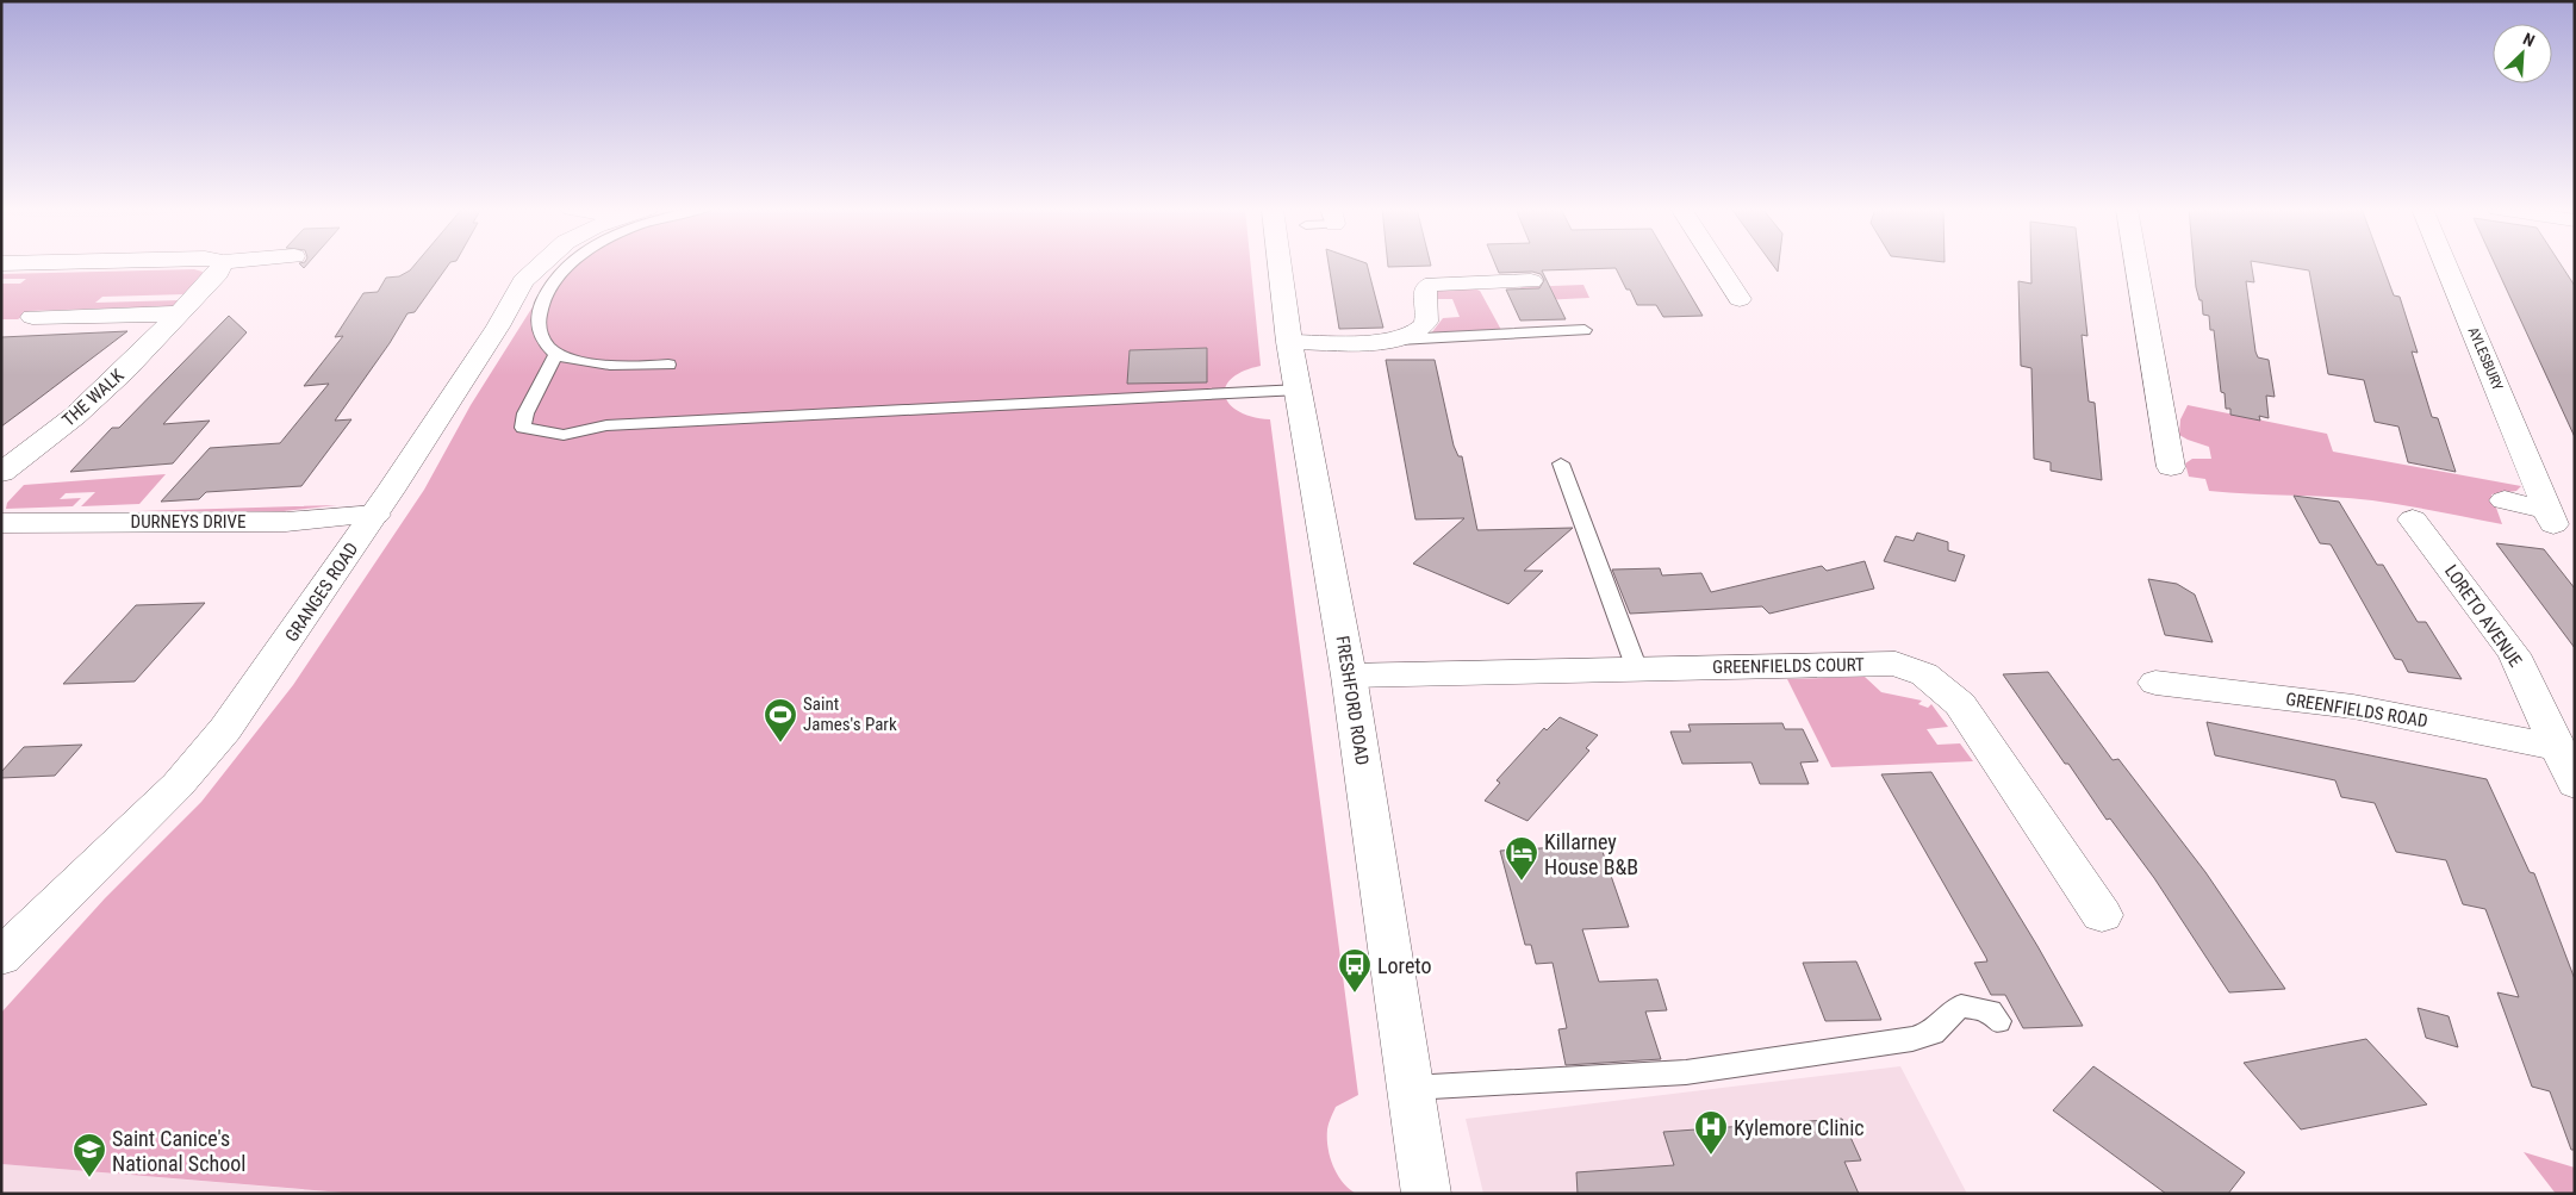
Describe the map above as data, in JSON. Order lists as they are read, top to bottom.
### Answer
{
  "streets": {
    "street": [
      "AYLESBURY",
      "THE WALK",
      "DURNEYS DRIVE",
      "GRANGES ROAD",
      "LORETO AVENUE",
      "GREENFIELDS COURT",
      "FRESHFORD ROAD",
      "GREENFIELDS ROAD"
    ]
  },
  "crossings": [
    ["DURNEYS DRIVE", "GRANGES ROAD"],
    ["LORETO AVENUE", "GREENFIELDS ROAD"],
    ["GREENFIELDS COURT", "FRESHFORD ROAD"]
  ],
  "places": {
    "sports": ["Saint James's Park"],
    "hotel": ["Killarney House B&B"],
    "bus stop": ["Loreto"],
    "hospital": ["Kylemore Clinic"],
    "school or university": ["Saint Canice's National School"]
  },
  "north": "top right"
}
